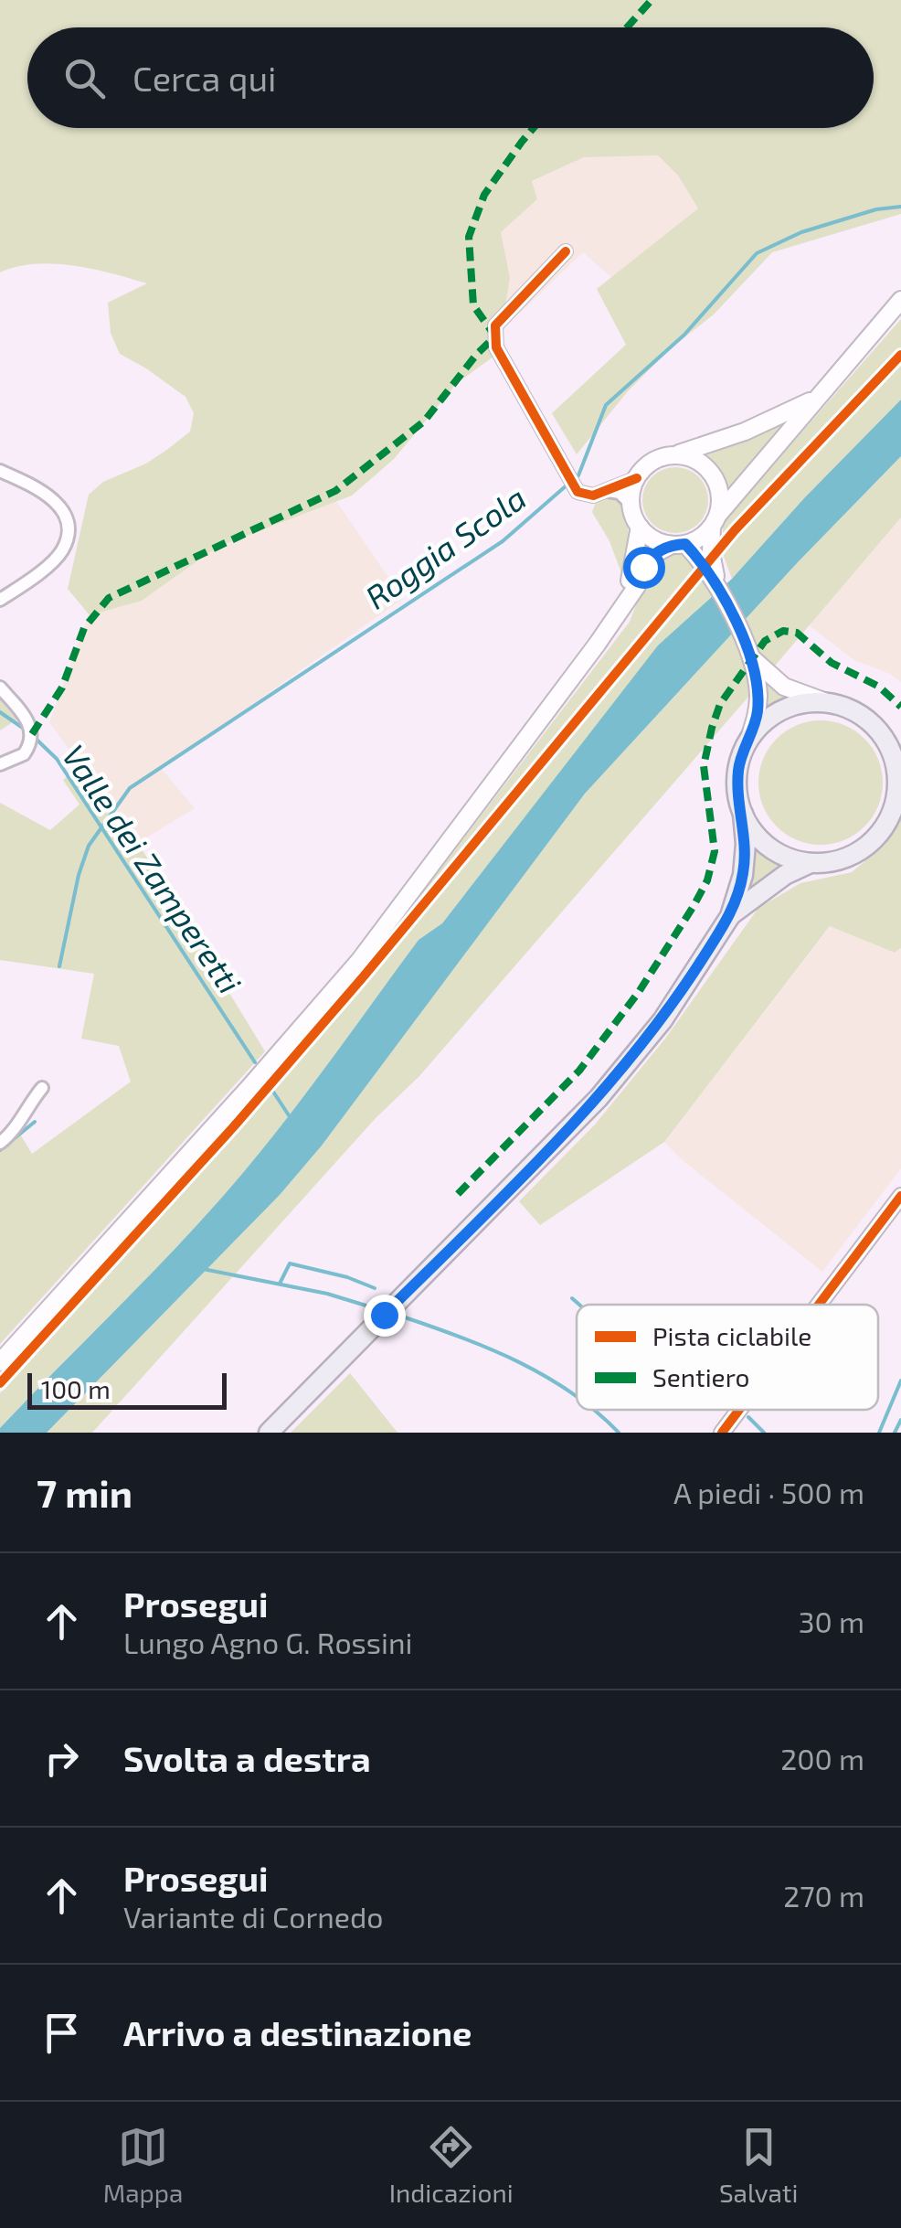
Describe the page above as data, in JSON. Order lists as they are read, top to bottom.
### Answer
{
  "water": ["Roggia Scola", "Valle dei Zamperetti"],
  "legend": ["Pista ciclabile", "Sentiero"],
  "scale_bar": "100 m",
  "page": {
    "search": "Cerca qui",
    "scale": "100 m",
    "heading": ["7 min", "A piedi · 500 m"],
    "list": [
      ["Prosegui", "Lungo Agno G. Rossini", "30 m"],
      ["Svolta a destra", "200 m"],
      ["Prosegui", "Variante di Cornedo", "270 m"],
      "Arrivo a destinazione"
    ],
    "nav": ["Mappa", "Indicazioni", "Salvati"]
  }
}
